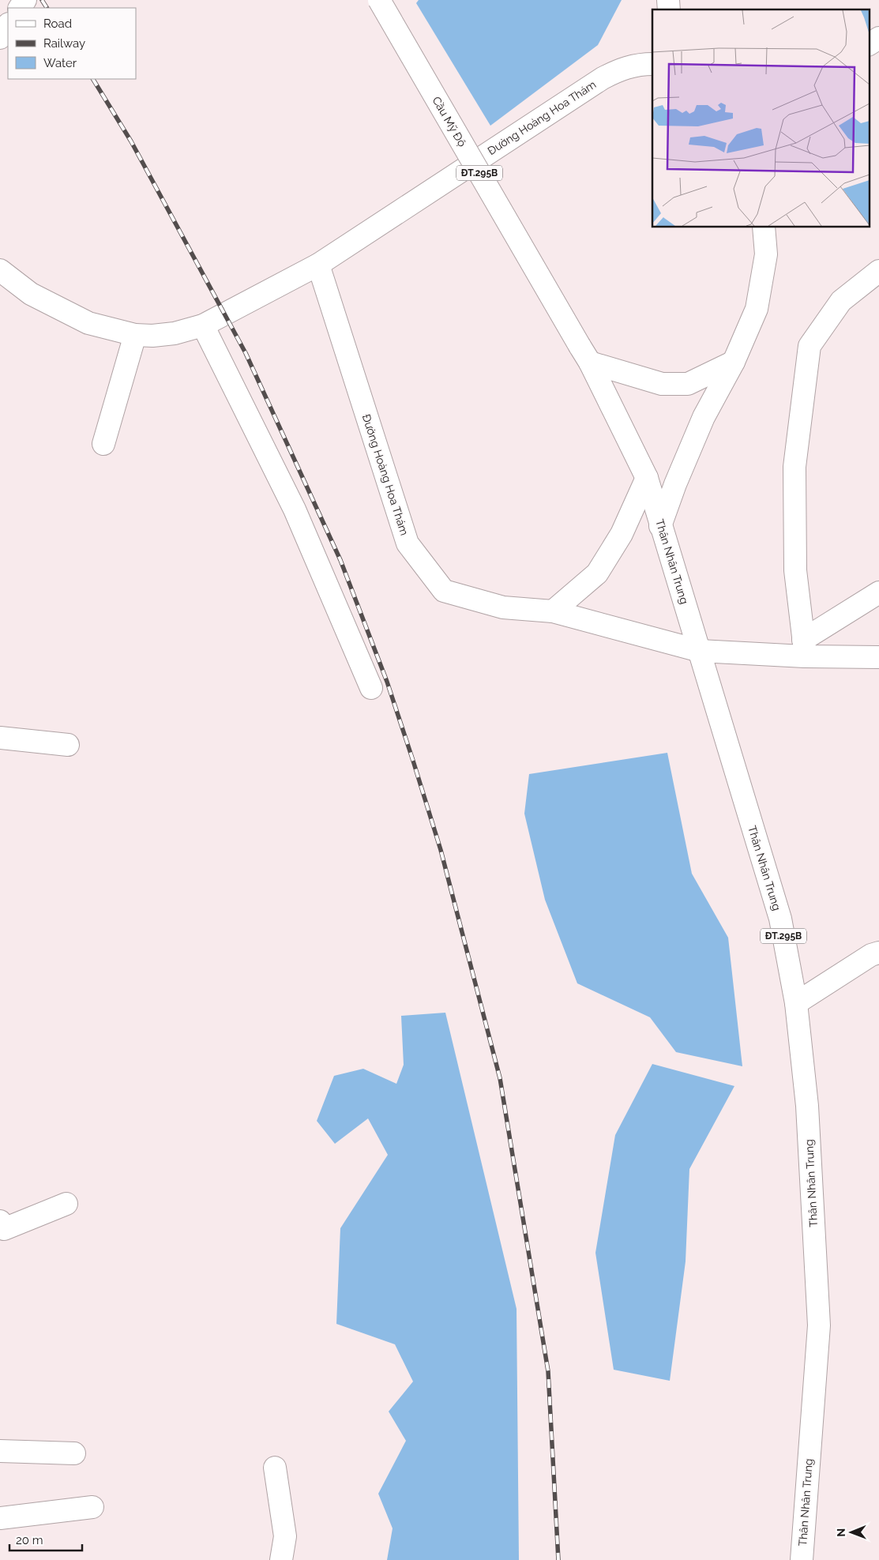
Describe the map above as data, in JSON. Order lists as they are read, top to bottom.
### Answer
{
  "streets": {
    "street": [
      "Đường Hoàng Hoa Thám",
      "Cầu Mỹ Độ",
      "ĐT.295B",
      "Thân Nhân Trung"
    ]
  },
  "crossings": [
    ["Đường Hoàng Hoa Thám", "Thân Nhân Trung"],
    ["Cầu Mỹ Độ", "Thân Nhân Trung"]
  ],
  "legend": ["Road", "Railway", "Water"],
  "scale_bar": "20 m",
  "north": "left"
}
